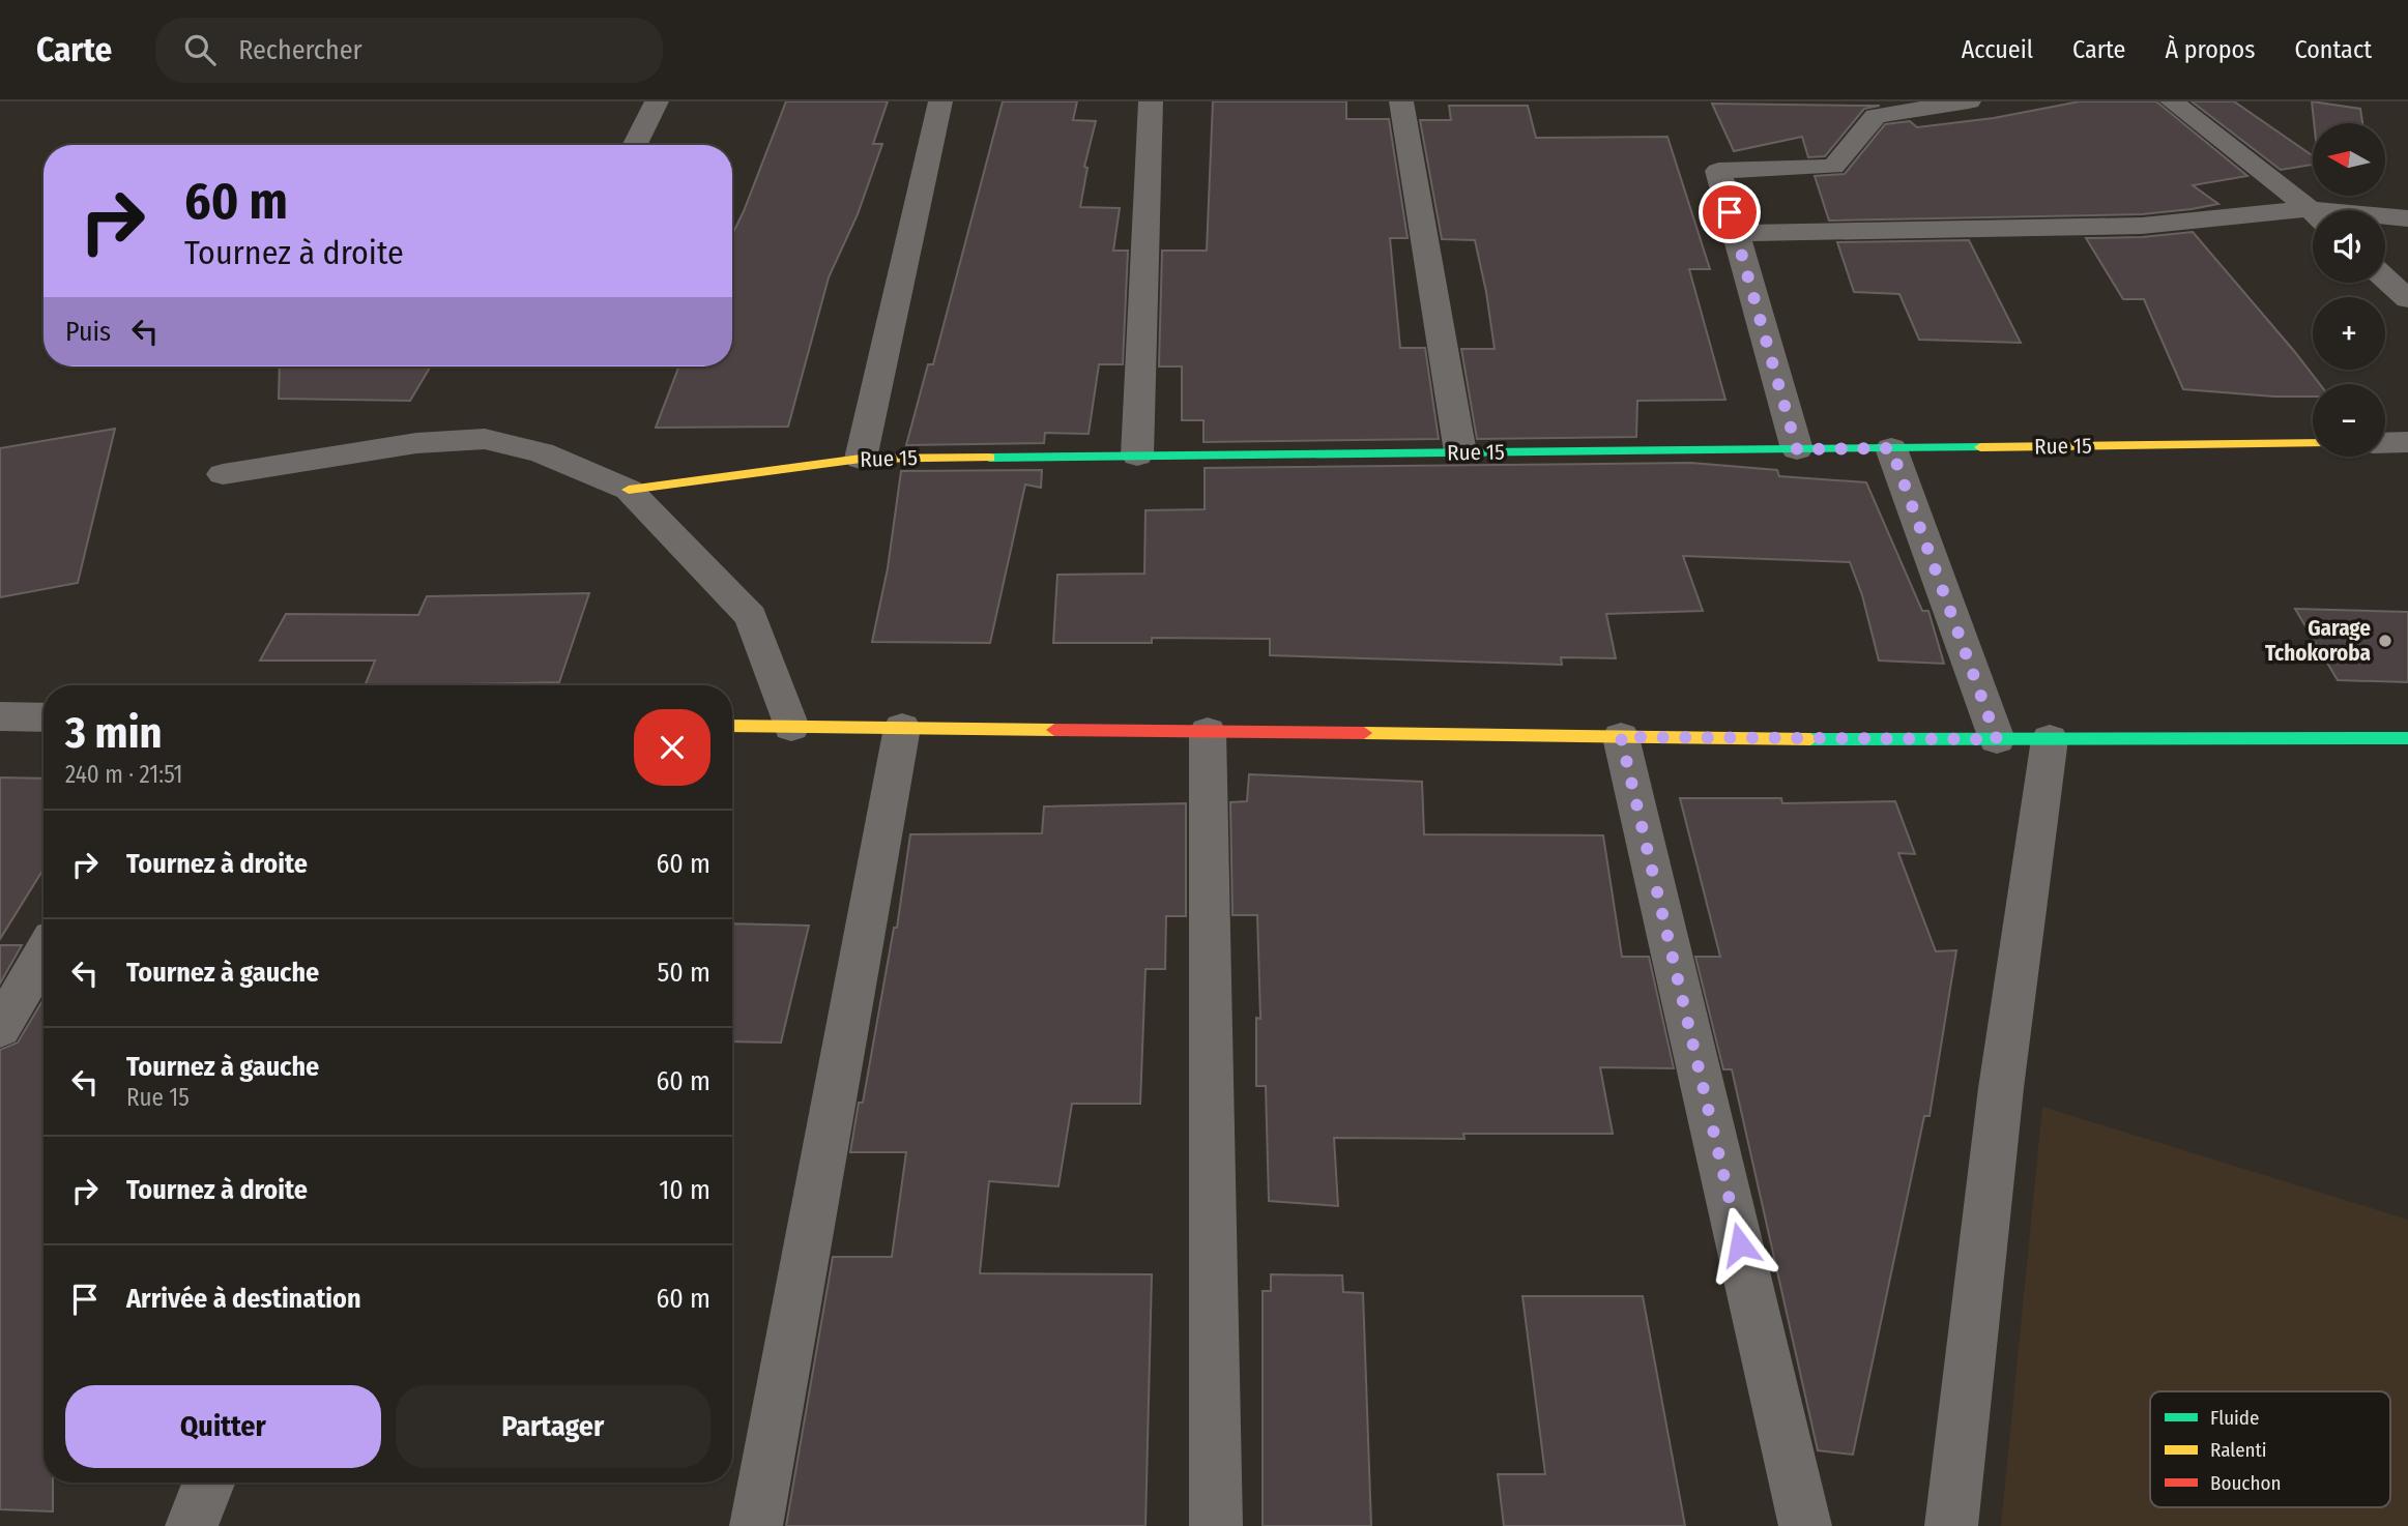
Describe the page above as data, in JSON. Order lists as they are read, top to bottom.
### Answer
{
  "streets": {
    "street": ["Rue 15"]
  },
  "places": ["Garage Tchokoroba"],
  "legend": ["Fluide", "Ralenti", "Bouchon"],
  "north": "left",
  "page": {
    "header": "Carte",
    "search": "Rechercher",
    "nav": [
      "Accueil",
      "Carte",
      "À propos",
      "Contact"
    ],
    "map_buttons": ["+", "−"],
    "turn": ["60 m", "Tournez à droite"],
    "then": "Puis",
    "heading": ["3 min", "240 m · 21:51"],
    "list": [
      {
        "name": "Tournez à droite",
        "value": "60 m"
      },
      {
        "name": "Tournez à gauche",
        "value": "50 m"
      },
      {
        "name": "Tournez à gauche",
        "note": "Rue 15",
        "value": "60 m"
      },
      {
        "name": "Tournez à droite",
        "value": "10 m"
      },
      {
        "name": "Arrivée à destination",
        "value": "60 m"
      }
    ],
    "buttons": ["Quitter", "Partager"]
  }
}
